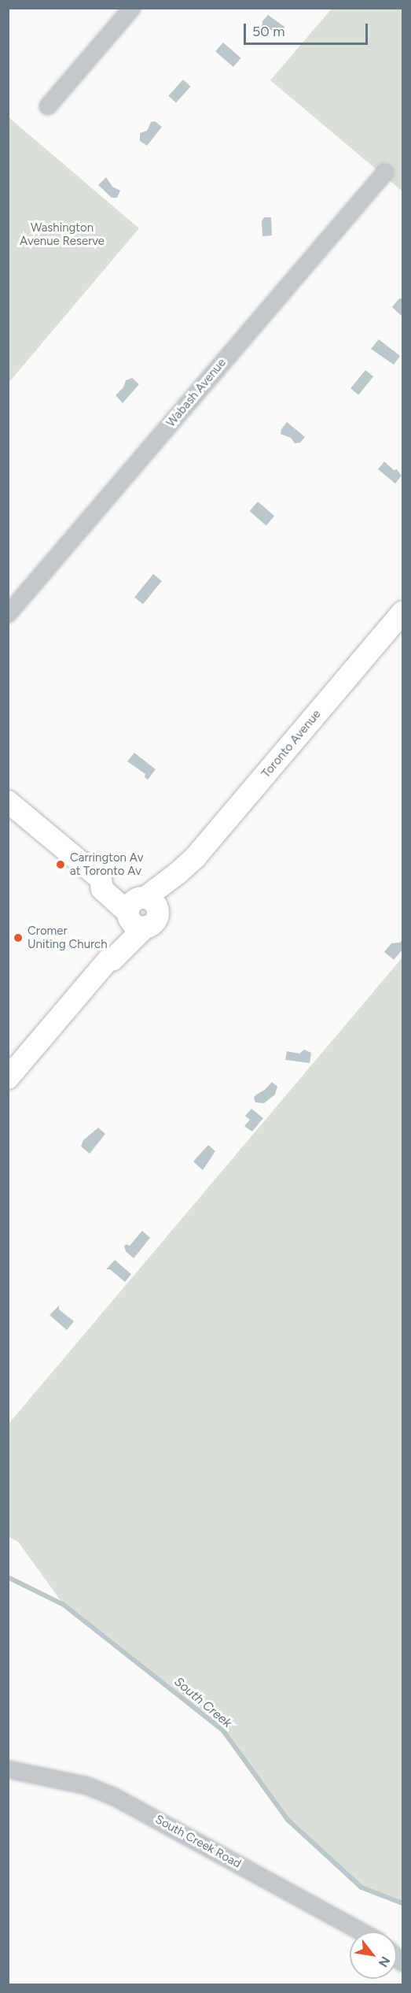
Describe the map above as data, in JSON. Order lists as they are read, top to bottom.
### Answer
{
  "streets": {
    "street": ["Wabash Avenue", "Toronto Avenue", "South Creek Road"]
  },
  "water": ["South Creek"],
  "parks": ["Washington Avenue Reserve"],
  "places": ["Carrington Av at Toronto Av", "Cromer Uniting Church"],
  "scale_bar": "50 m",
  "north": "bottom right"
}
